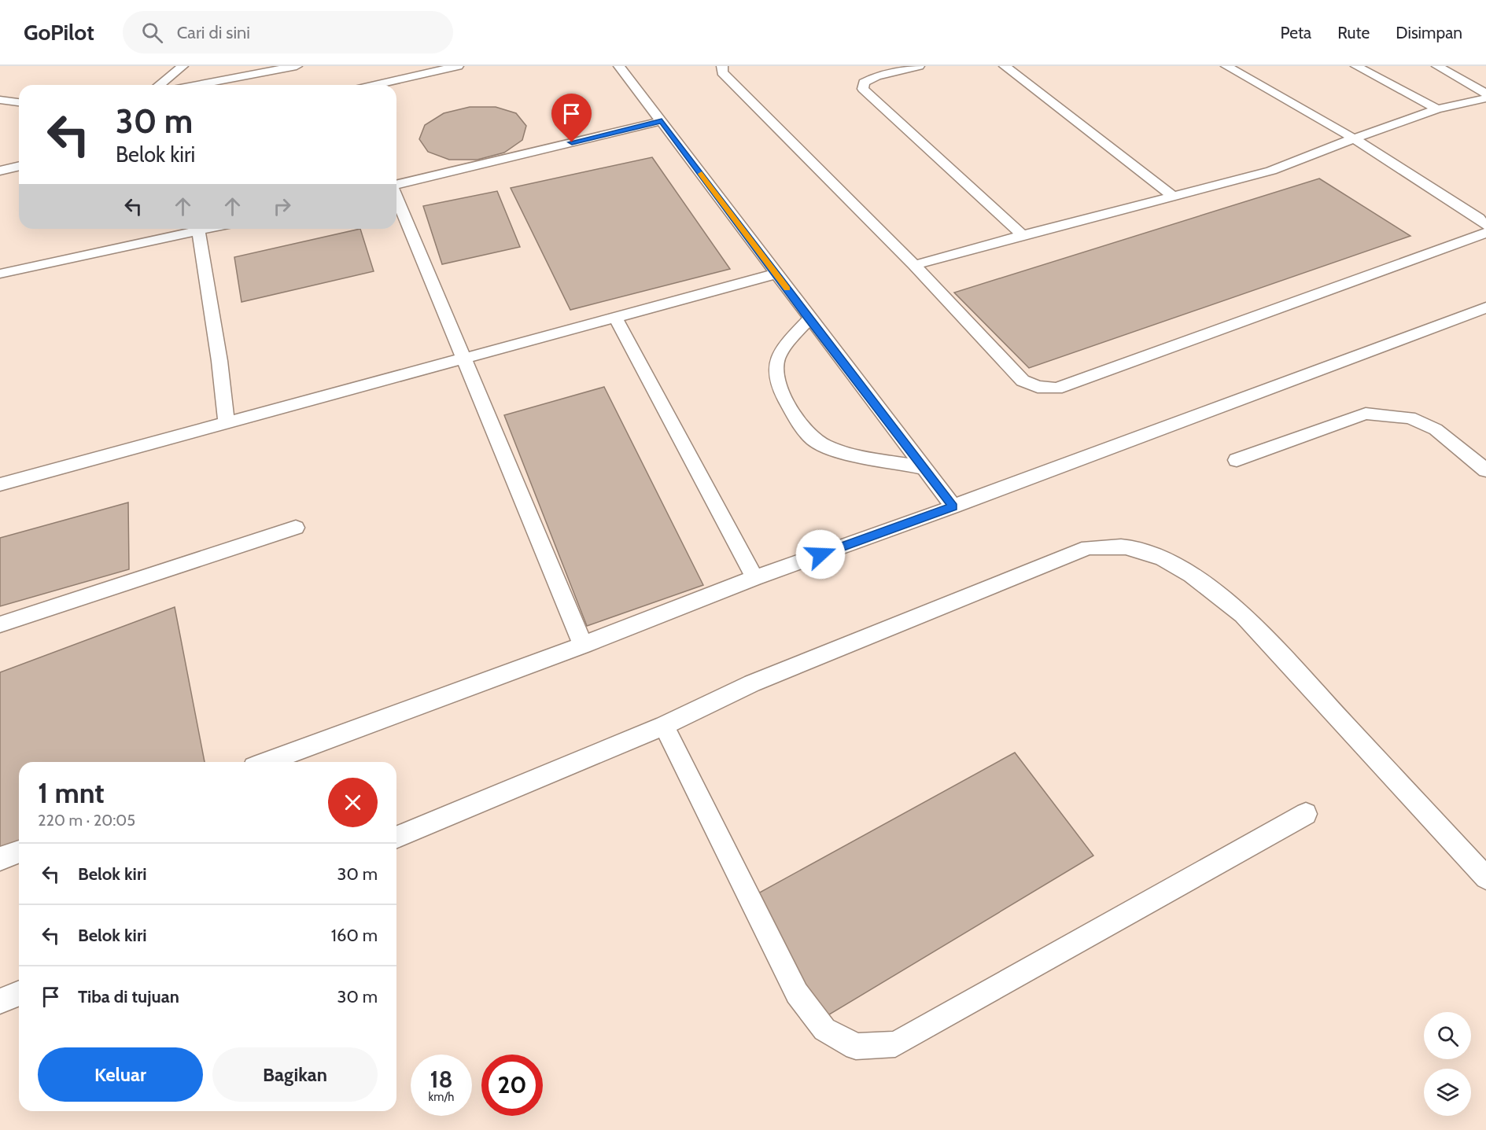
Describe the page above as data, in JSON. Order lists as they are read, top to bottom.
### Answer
{
  "page": {
    "header": "GoPilot",
    "search": "Cari di sini",
    "nav": ["Peta", "Rute", "Disimpan"],
    "turn": ["30 m", "Belok kiri"],
    "heading": ["1 mnt", "220 m · 20:05"],
    "list": [
      {
        "name": "Belok kiri",
        "value": "30 m"
      },
      {
        "name": "Belok kiri",
        "value": "160 m"
      },
      {
        "name": "Tiba di tujuan",
        "value": "30 m"
      }
    ],
    "buttons": ["Keluar", "Bagikan"],
    "speed": "18 km/h",
    "limit": "20"
  }
}
